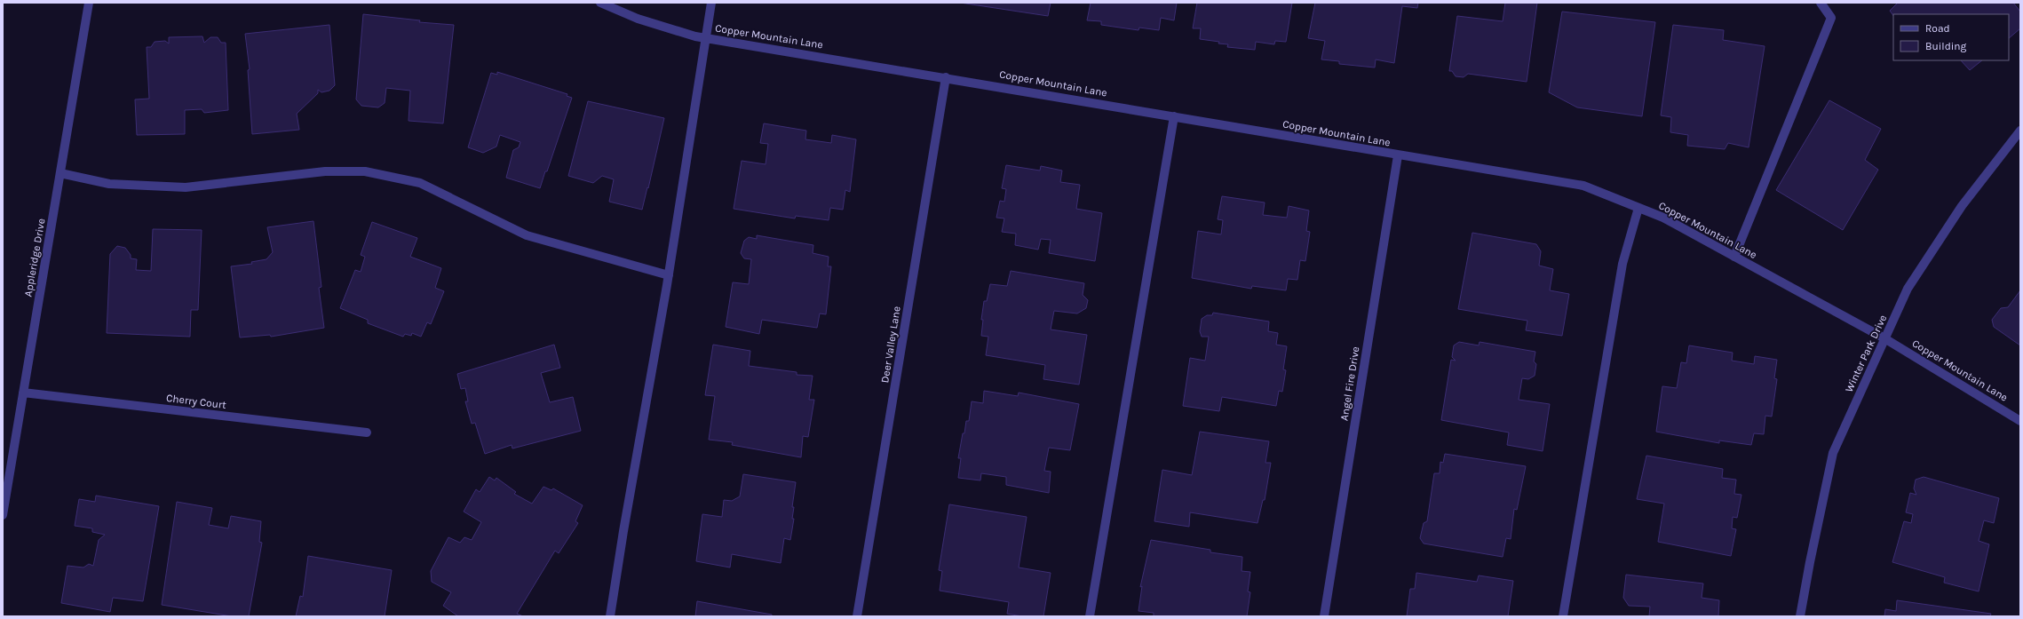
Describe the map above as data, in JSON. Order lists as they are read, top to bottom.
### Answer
{
  "streets": {
    "street": [
      "Copper Mountain Lane",
      "Appleridge Drive",
      "Deer Valley Lane",
      "Winter Park Drive",
      "Angel Fire Drive",
      "Cherry Court"
    ]
  },
  "crossings": [
    ["Copper Mountain Lane", "Deer Valley Lane"],
    ["Copper Mountain Lane", "Winter Park Drive"],
    ["Copper Mountain Lane", "Angel Fire Drive"],
    ["Appleridge Drive", "Cherry Court"]
  ],
  "legend": ["Road", "Building"]
}
